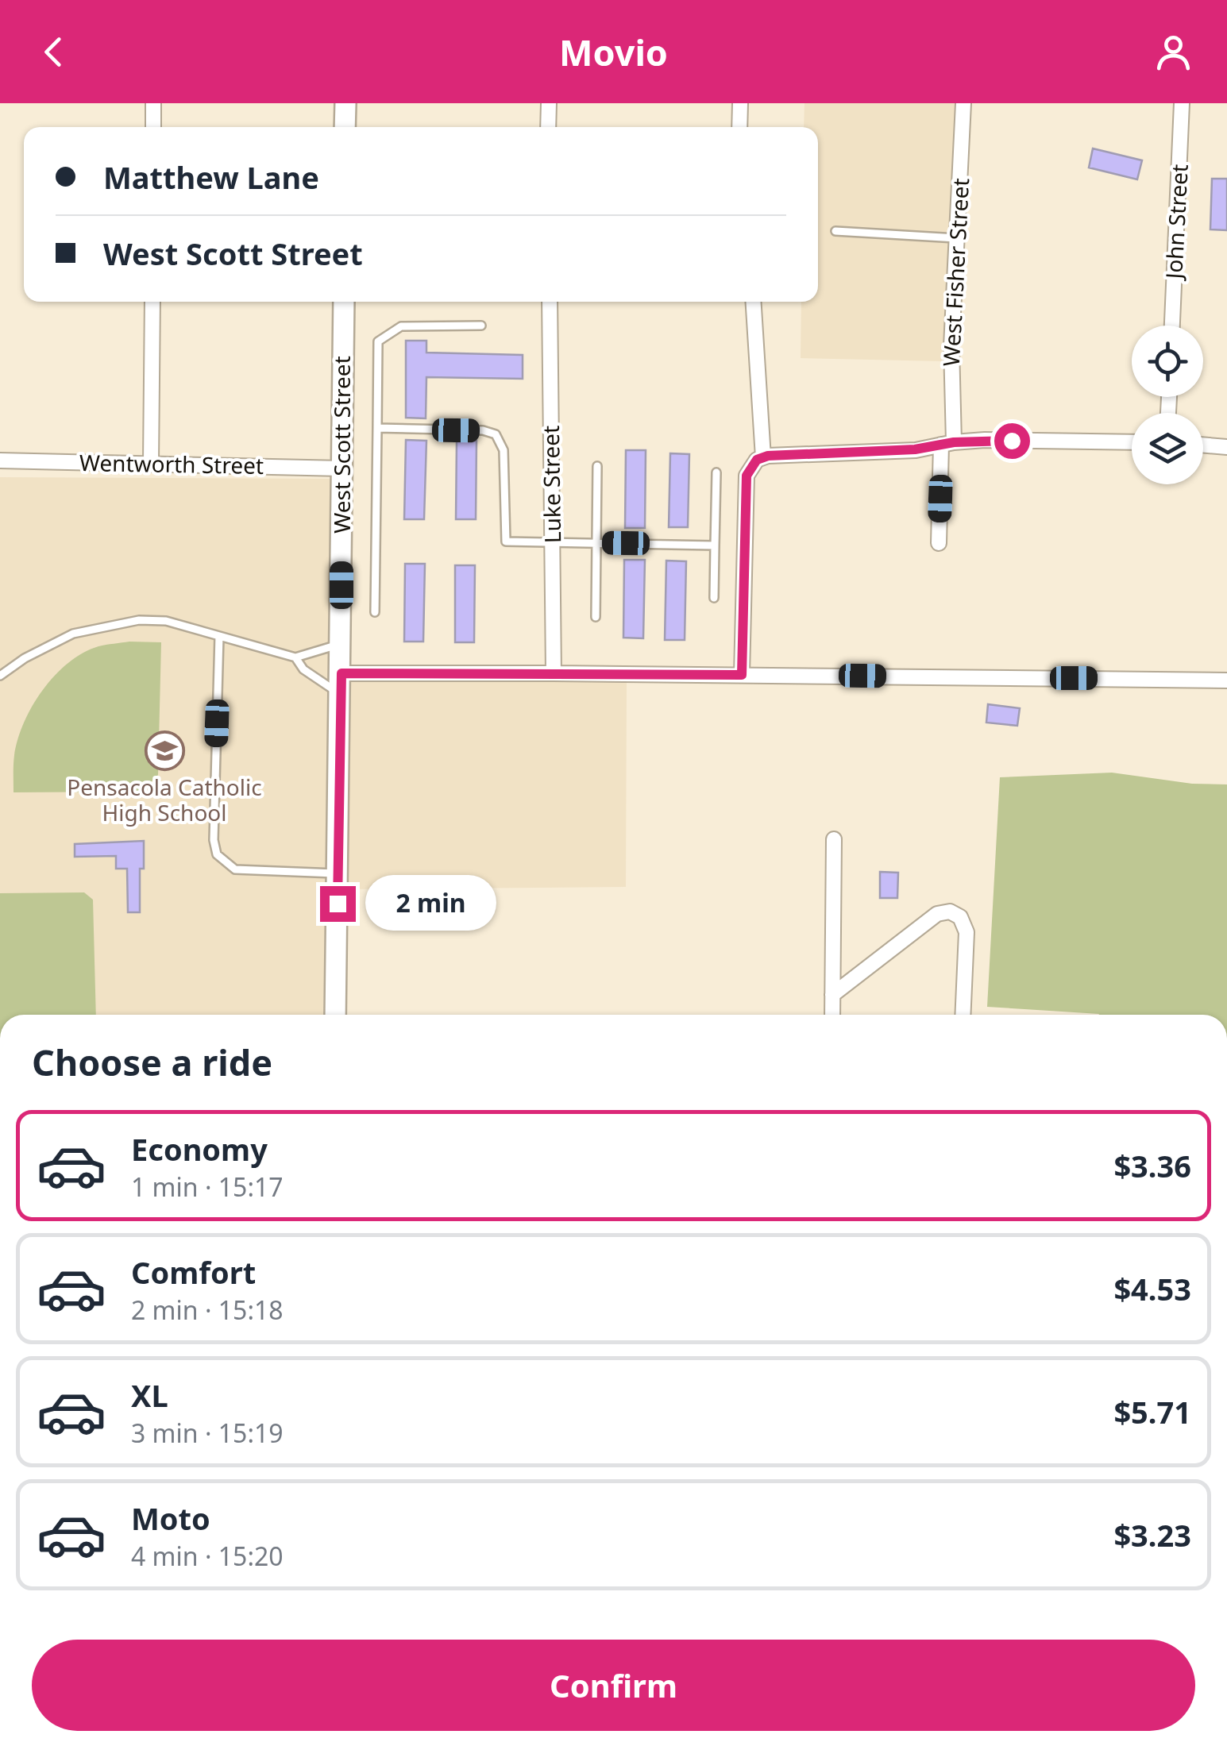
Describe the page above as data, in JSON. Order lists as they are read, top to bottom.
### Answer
{
  "streets": {
    "street": [
      "John Street",
      "West Fisher Street",
      "West Scott Street",
      "Wentworth Street",
      "Luke Street"
    ]
  },
  "crossings": [
    ["West Scott Street", "Wentworth Street"]
  ],
  "places": {
    "school or university": ["Pensacola Catholic High School"]
  },
  "page": {
    "header": "Movio",
    "banner": ["Matthew Lane", "West Scott Street"],
    "bubble": "2 min",
    "heading": "Choose a ride",
    "list": [
      {
        "name": "Economy",
        "note": "1 min · 15:17",
        "value": "$3.36"
      },
      {
        "name": "Comfort",
        "note": "2 min · 15:18",
        "value": "$4.53"
      },
      {
        "name": "XL",
        "note": "3 min · 15:19",
        "value": "$5.71"
      },
      {
        "name": "Moto",
        "note": "4 min · 15:20",
        "value": "$3.23"
      }
    ],
    "buttons": "Confirm"
  }
}
